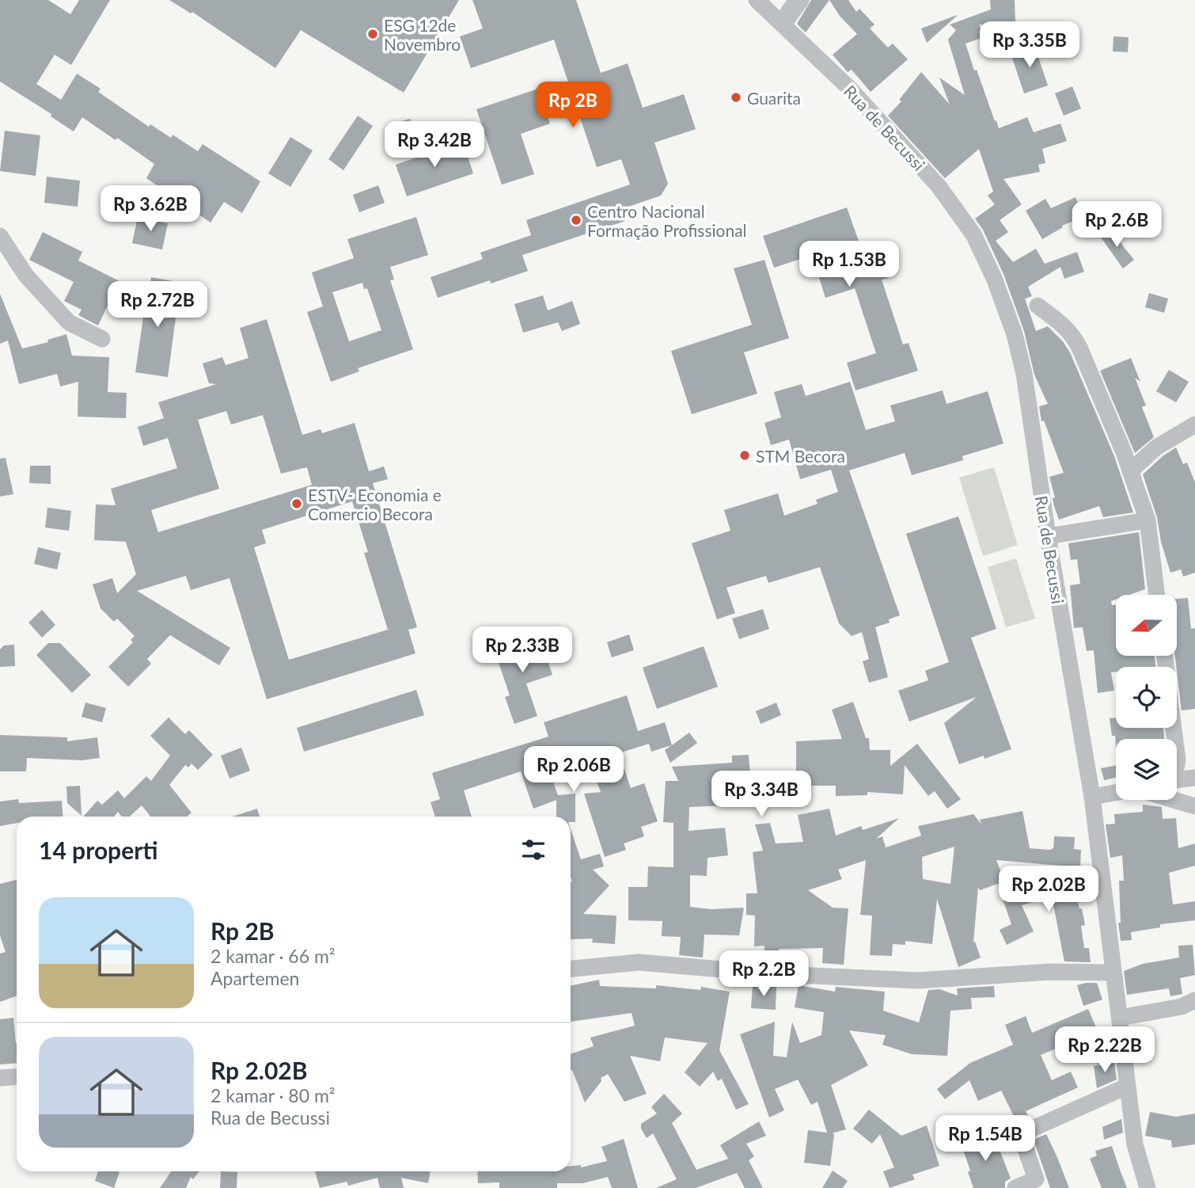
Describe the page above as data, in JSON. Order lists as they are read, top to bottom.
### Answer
{
  "streets": {
    "street": ["Rua de Becussi"]
  },
  "places": [
    "ESG 12de Novembro",
    "Guarita",
    "Centro Nacional Formação Profissional",
    "STM Becora",
    "ESTV- Economia e Comercio Becora"
  ],
  "north": "left",
  "page": {
    "price": [
      "Rp 3.35B",
      "Rp 2B",
      "Rp 3.42B",
      "Rp 3.62B",
      "Rp 2.6B",
      "Rp 1.53B",
      "Rp 2.72B",
      "Rp 2.33B",
      "Rp 2.06B",
      "Rp 3.34B",
      "Rp 2.02B",
      "Rp 2.2B",
      "Rp 2.22B",
      "Rp 1.54B"
    ],
    "heading": "14 properti",
    "list": [
      {
        "name": "Rp 2B",
        "note": "2 kamar · 66 m² · Apartemen"
      },
      {
        "name": "Rp 2.02B",
        "note": "2 kamar · 80 m² · Rua de Becussi"
      }
    ]
  }
}
